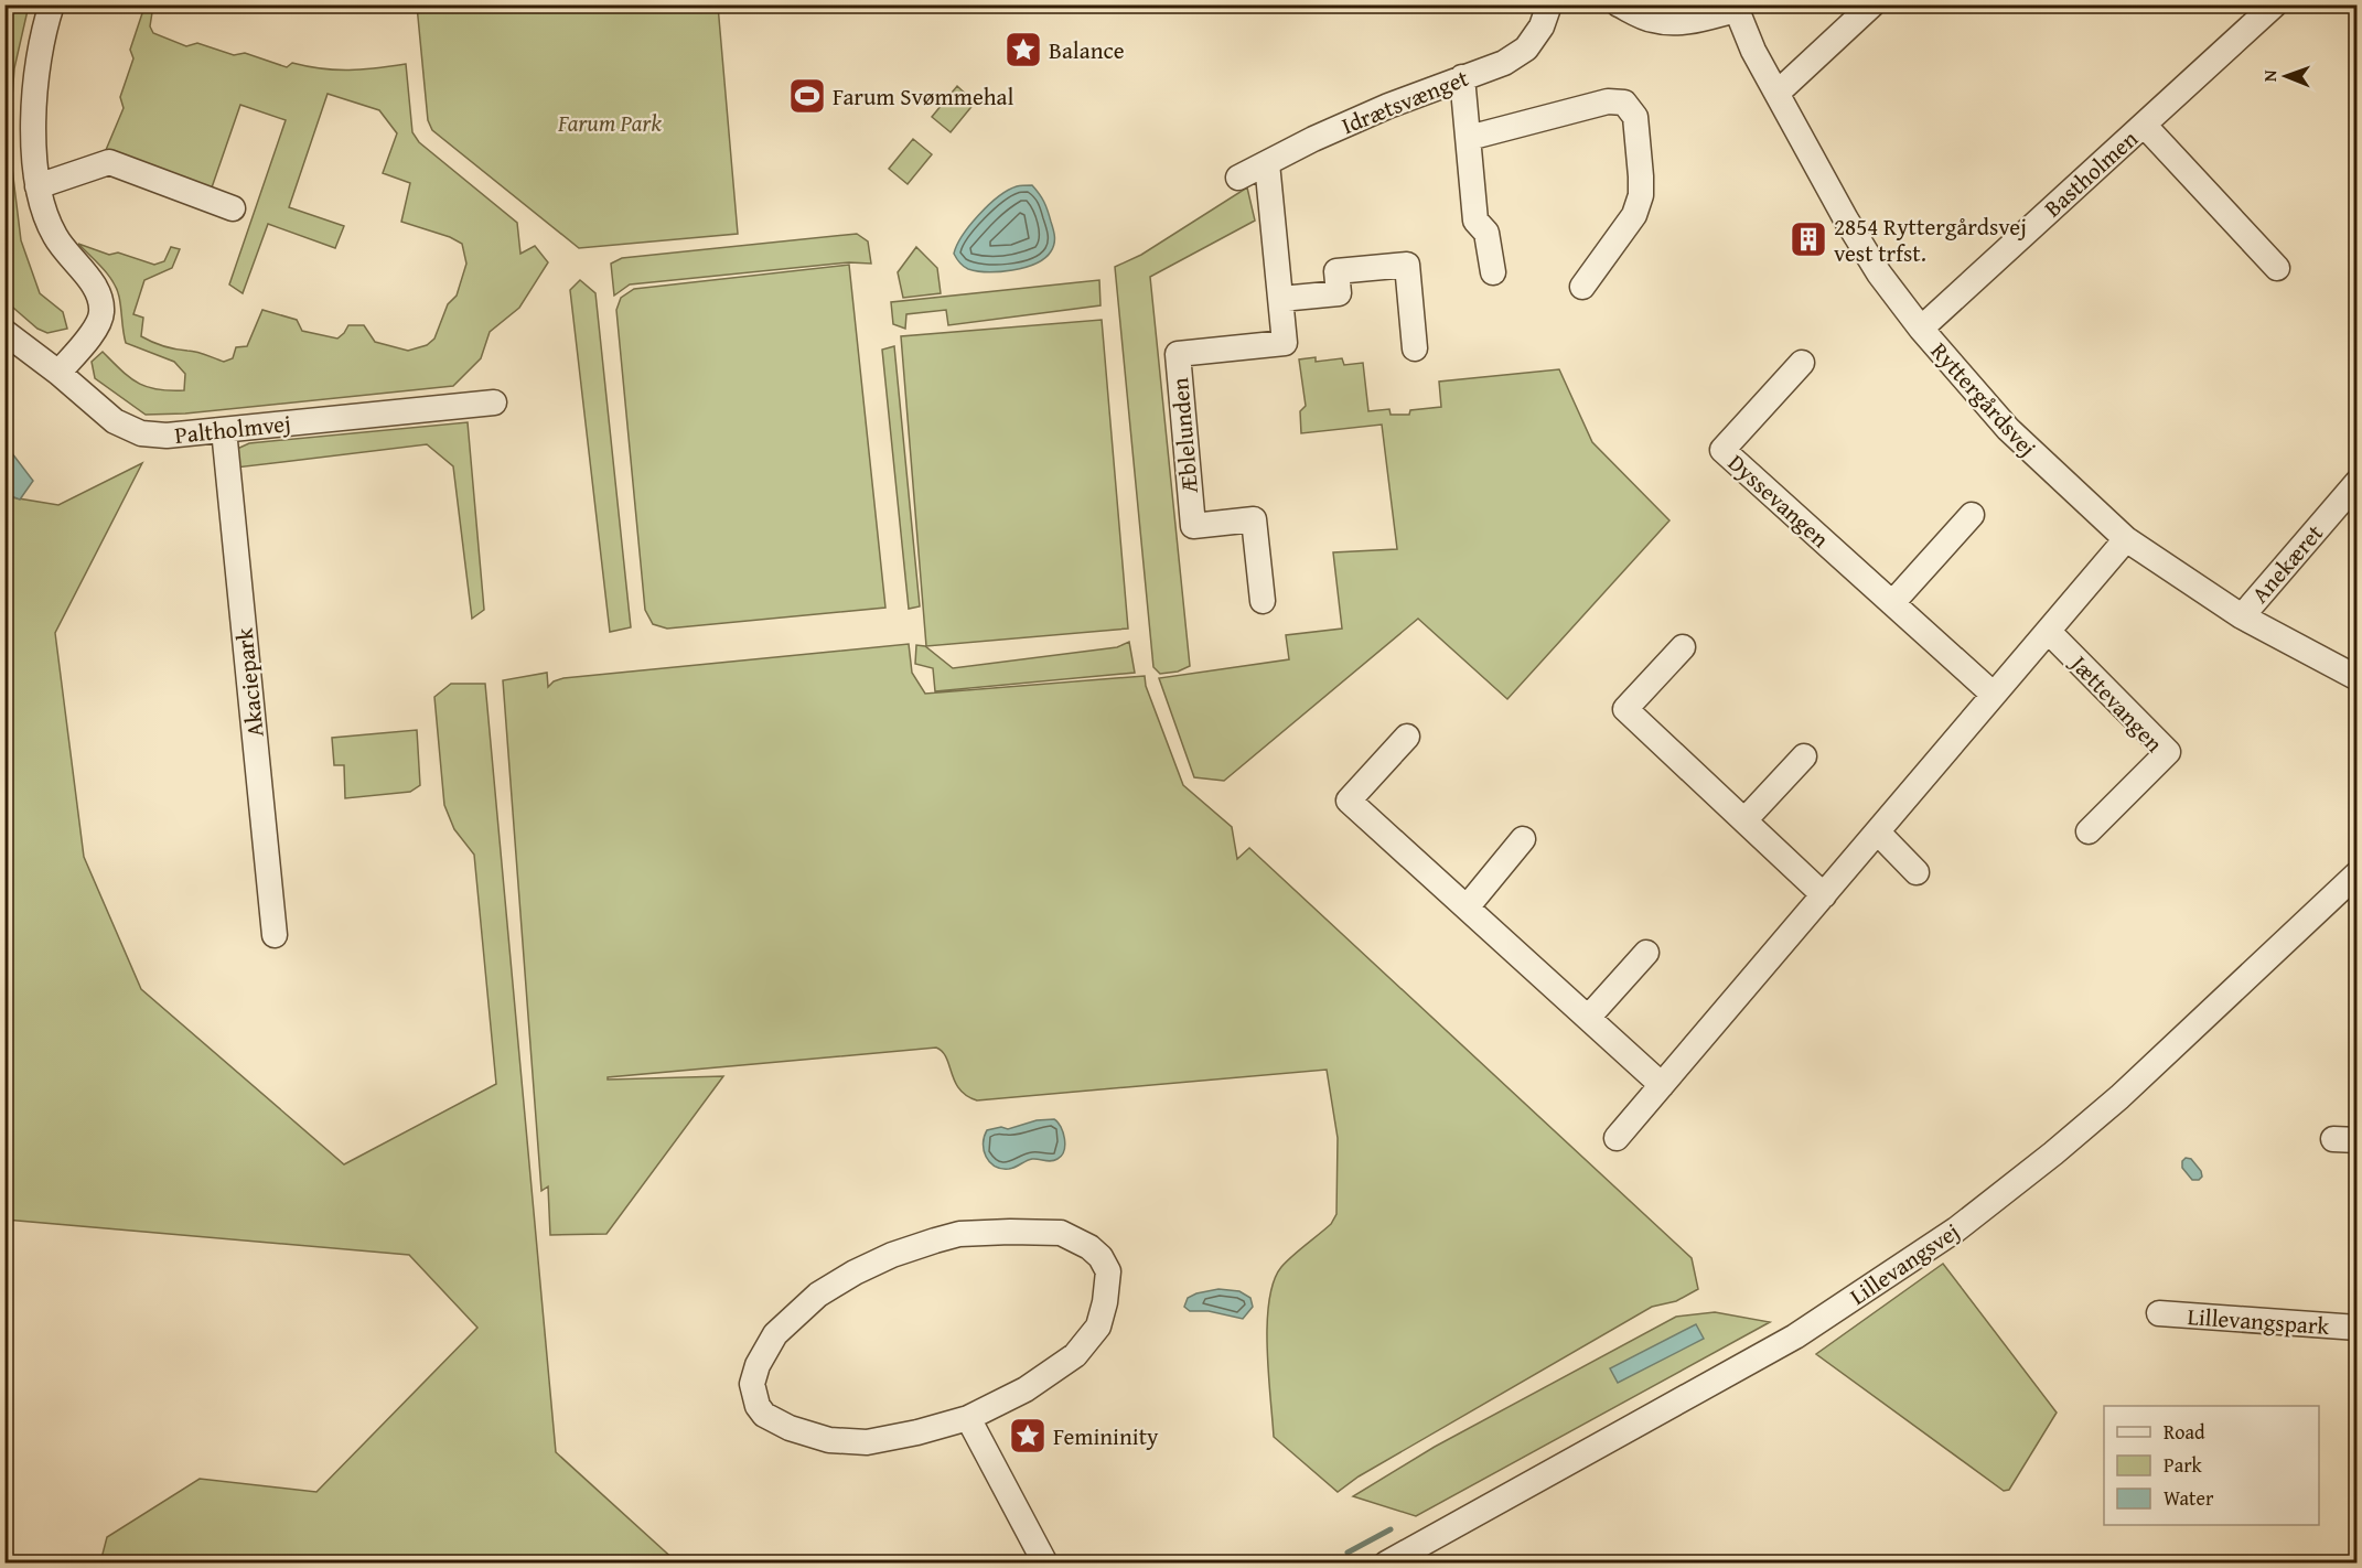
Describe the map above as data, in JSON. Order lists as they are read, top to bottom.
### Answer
{
  "streets": {
    "street": [
      "Idrætsvænget",
      "Bastholmen",
      "Ryttergårdsvej",
      "Paltholmvej",
      "Æblelunden",
      "Dyssevangen",
      "Anekæret",
      "Akaciepark",
      "Jættevangen",
      "Lillevangsvej",
      "Lillevangspark"
    ]
  },
  "crossings": [
    ["Idrætsvænget", "Æblelunden"],
    ["Bastholmen", "Ryttergårdsvej"],
    ["Ryttergårdsvej", "Anekæret"],
    ["Paltholmvej", "Akaciepark"]
  ],
  "parks": ["Farum Park"],
  "places": {
    "place": ["Balance", "Femininity"],
    "sports": ["Farum Svømmehal"],
    "building": ["2854 Ryttergårdsvej vest trfst."]
  },
  "legend": ["Road", "Park", "Water"],
  "north": "left"
}
